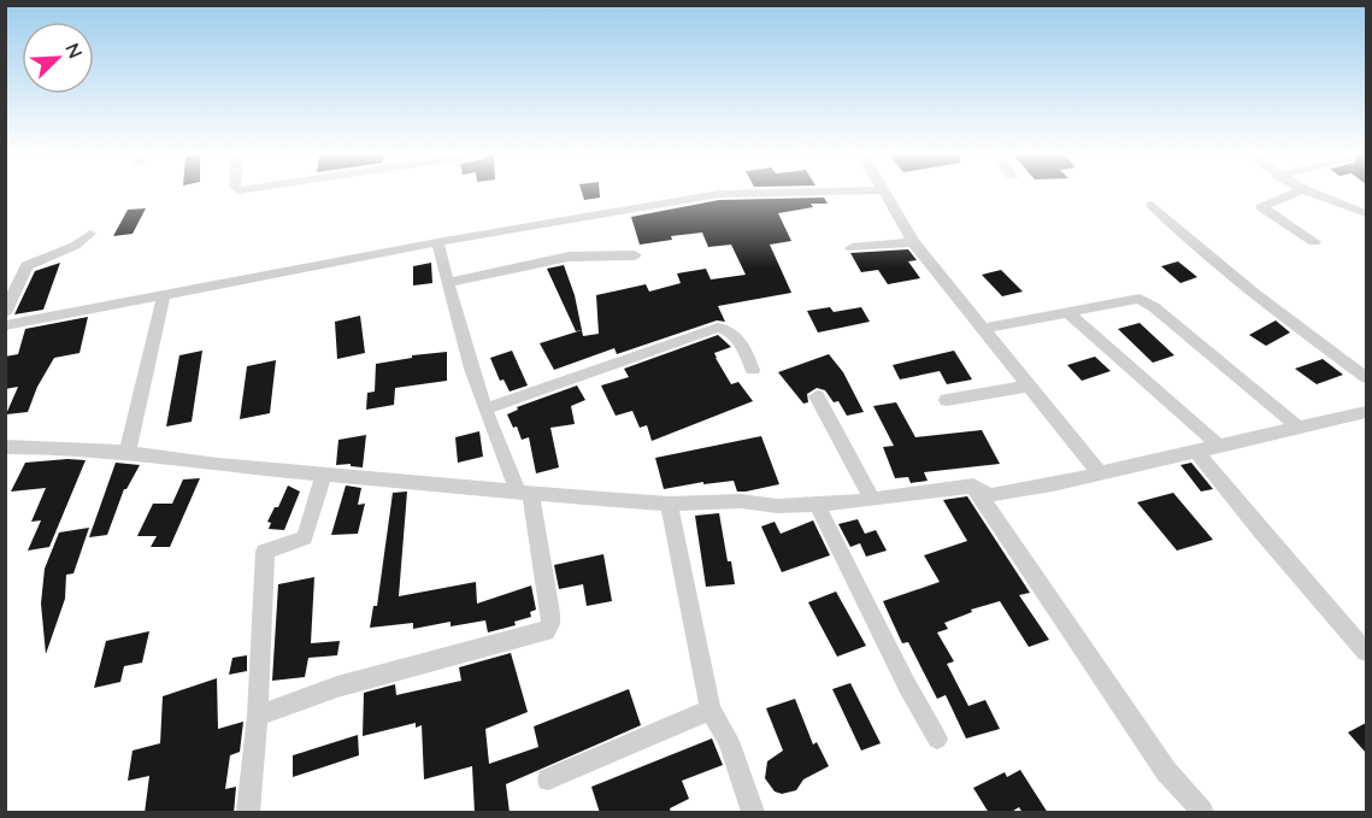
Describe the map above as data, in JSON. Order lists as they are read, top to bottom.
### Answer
{
  "north": "top right"
}
